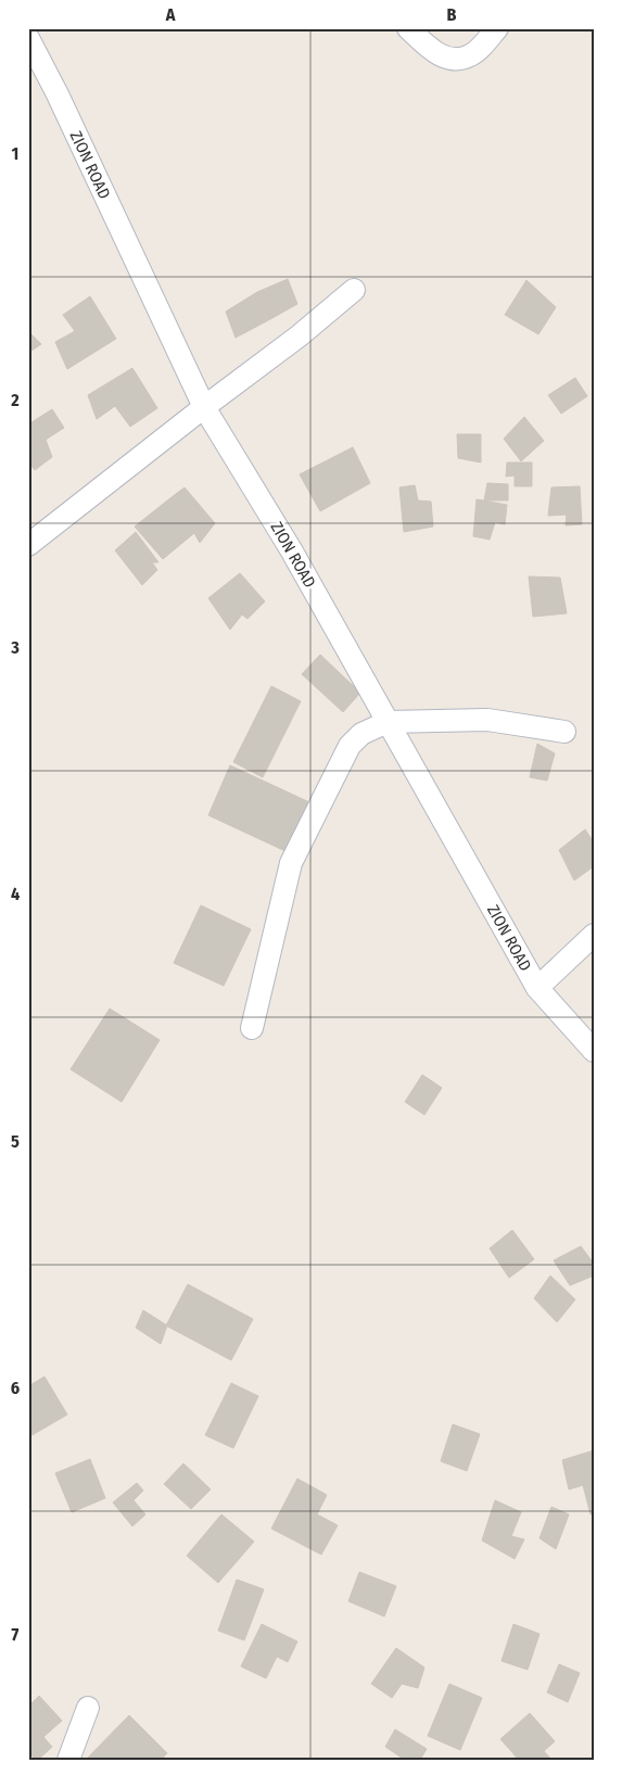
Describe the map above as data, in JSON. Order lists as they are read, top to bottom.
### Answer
{
  "streets": {
    "street": ["ZION ROAD"]
  },
  "grid": {
    "columns": ["A", "B"],
    "rows": [
      "1",
      "2",
      "3",
      "4",
      "5",
      "6",
      "7"
    ]
  }
}
